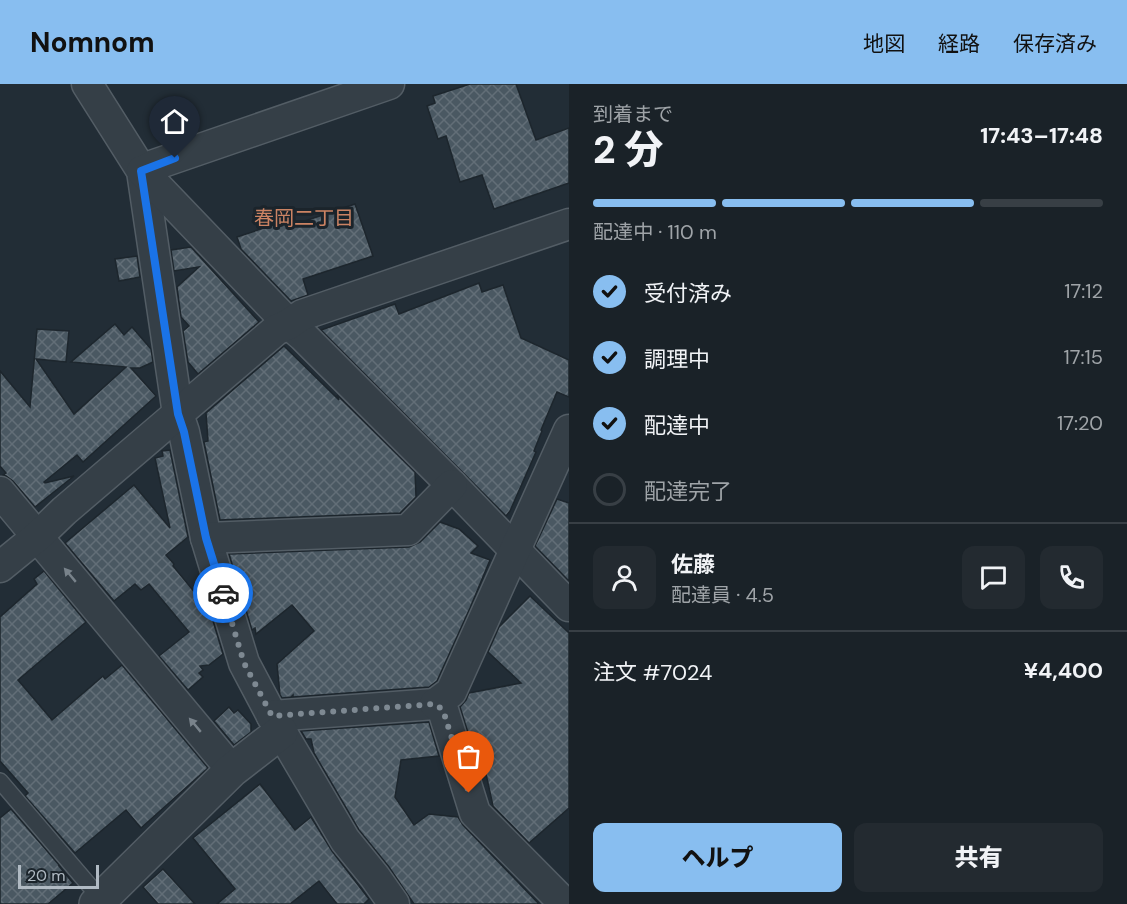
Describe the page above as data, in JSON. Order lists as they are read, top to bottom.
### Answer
{
  "districts": ["春岡二丁目"],
  "scale_bar": "20 m",
  "page": {
    "header": "Nomnom",
    "nav": ["地図", "経路", "保存済み"],
    "heading": ["2 分", "到着まで", "17:43–17:48"],
    "panel": [
      "佐藤",
      "配達員 · 4.5",
      "注文 #7024",
      "¥4,400"
    ],
    "bar": "配達中 · 110 m",
    "list": [
      ["受付済み", "17:12"],
      ["調理中", "17:15"],
      ["配達中", "17:20"],
      "配達完了"
    ],
    "buttons": ["ヘルプ", "共有"],
    "scale": "20 m"
  }
}
